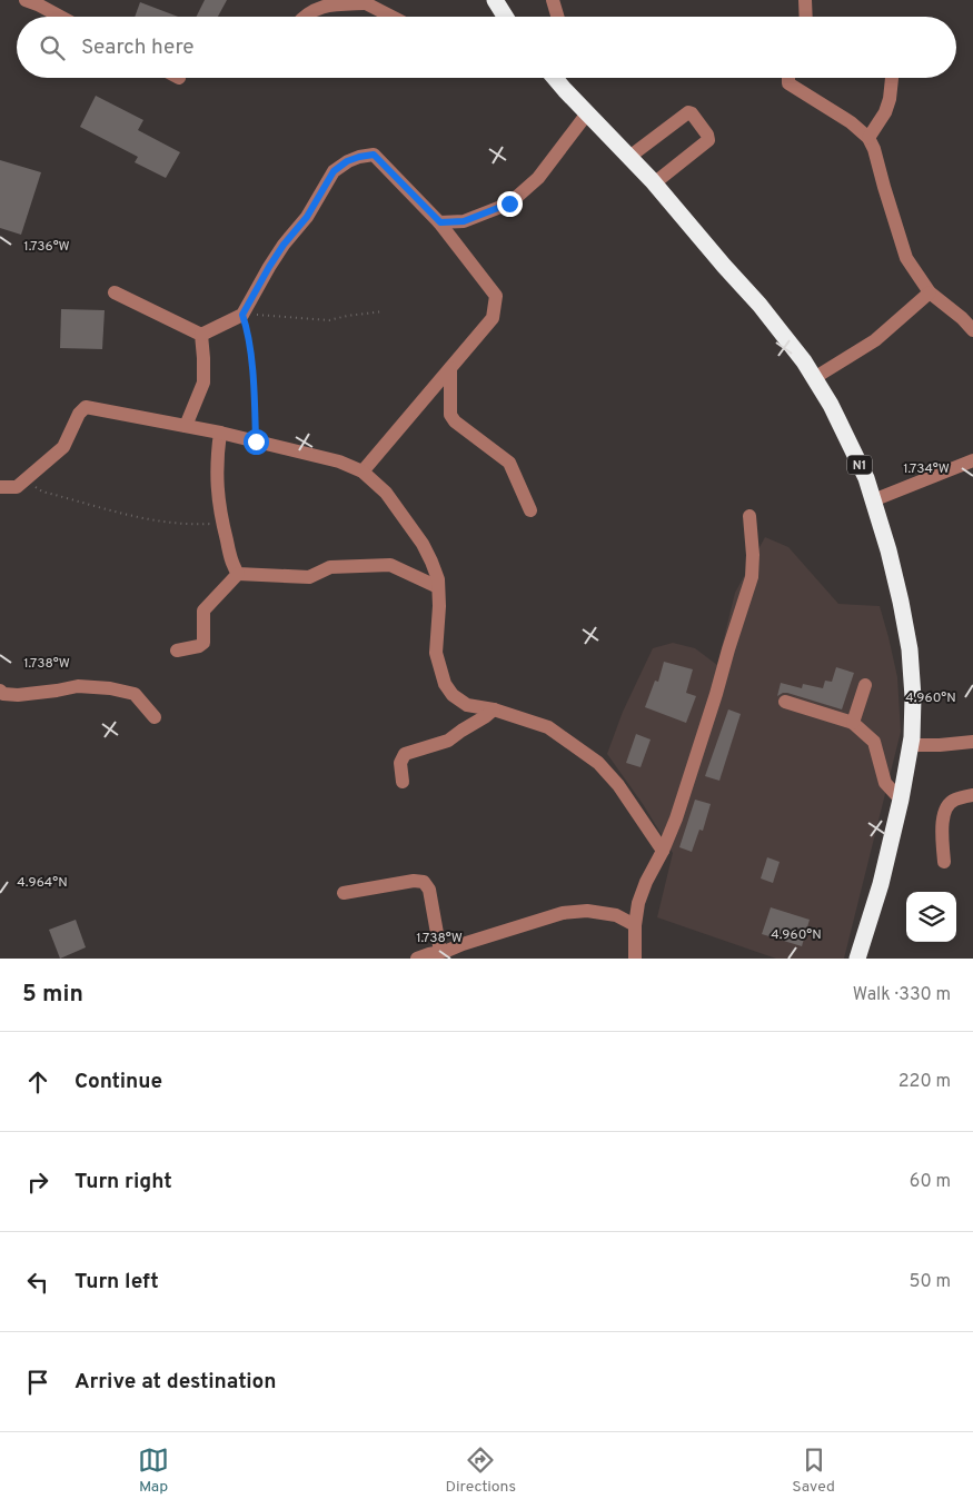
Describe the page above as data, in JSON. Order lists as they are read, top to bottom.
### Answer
{
  "streets": {
    "highway": ["N1"]
  },
  "page": {
    "search": "Search here",
    "heading": ["5 min", "Walk · 330 m"],
    "list": [
      ["Continue", "220 m"],
      ["Turn right", "60 m"],
      ["Turn left", "50 m"],
      "Arrive at destination"
    ],
    "nav": ["Map", "Directions", "Saved"]
  },
  "coordinates": [
    "1.736°W",
    "1.734°W",
    "1.738°W",
    "4.960°N",
    "4.964°N"
  ]
}
